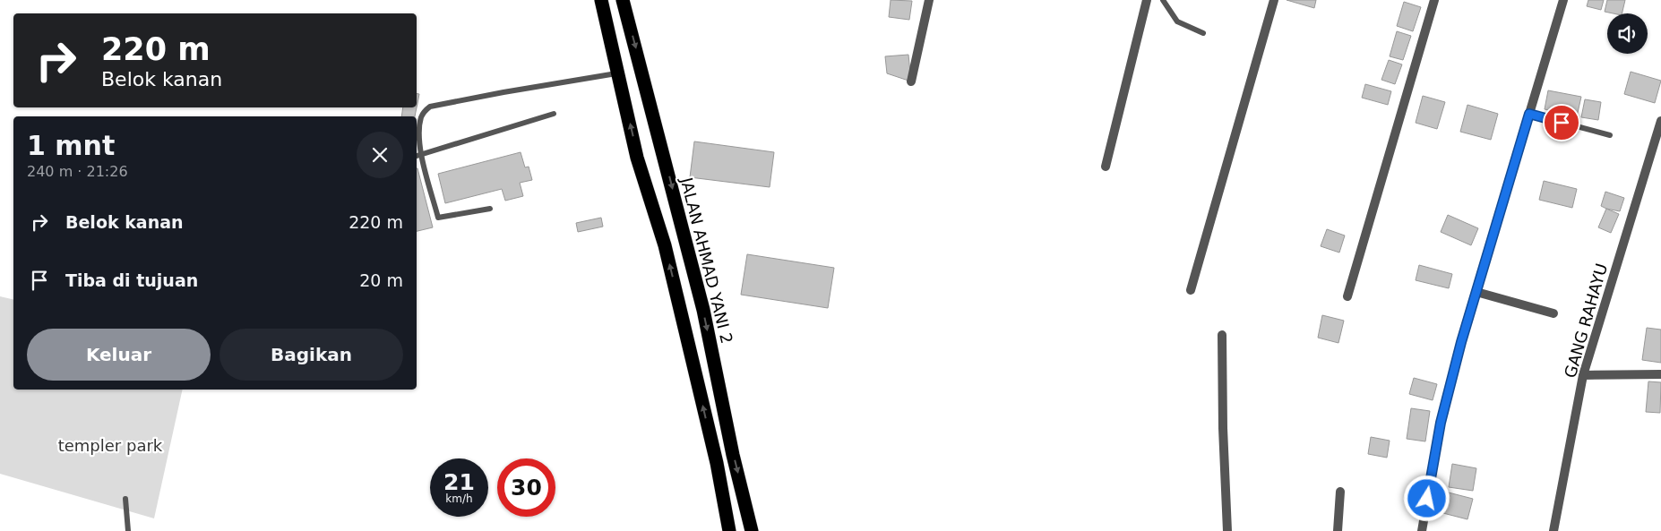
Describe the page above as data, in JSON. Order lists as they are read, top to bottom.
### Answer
{
  "streets": {
    "highway": ["JALAN AHMAD YANI 2"],
    "street": ["GANG RAHAYU"]
  },
  "parks": ["templer park"],
  "page": {
    "turn": ["220 m", "Belok kanan"],
    "heading": ["1 mnt", "240 m · 21:26"],
    "list": [
      {
        "name": "Belok kanan",
        "value": "220 m"
      },
      {
        "name": "Tiba di tujuan",
        "value": "20 m"
      }
    ],
    "buttons": ["Keluar", "Bagikan"],
    "speed": "21 km/h",
    "limit": "30"
  }
}
